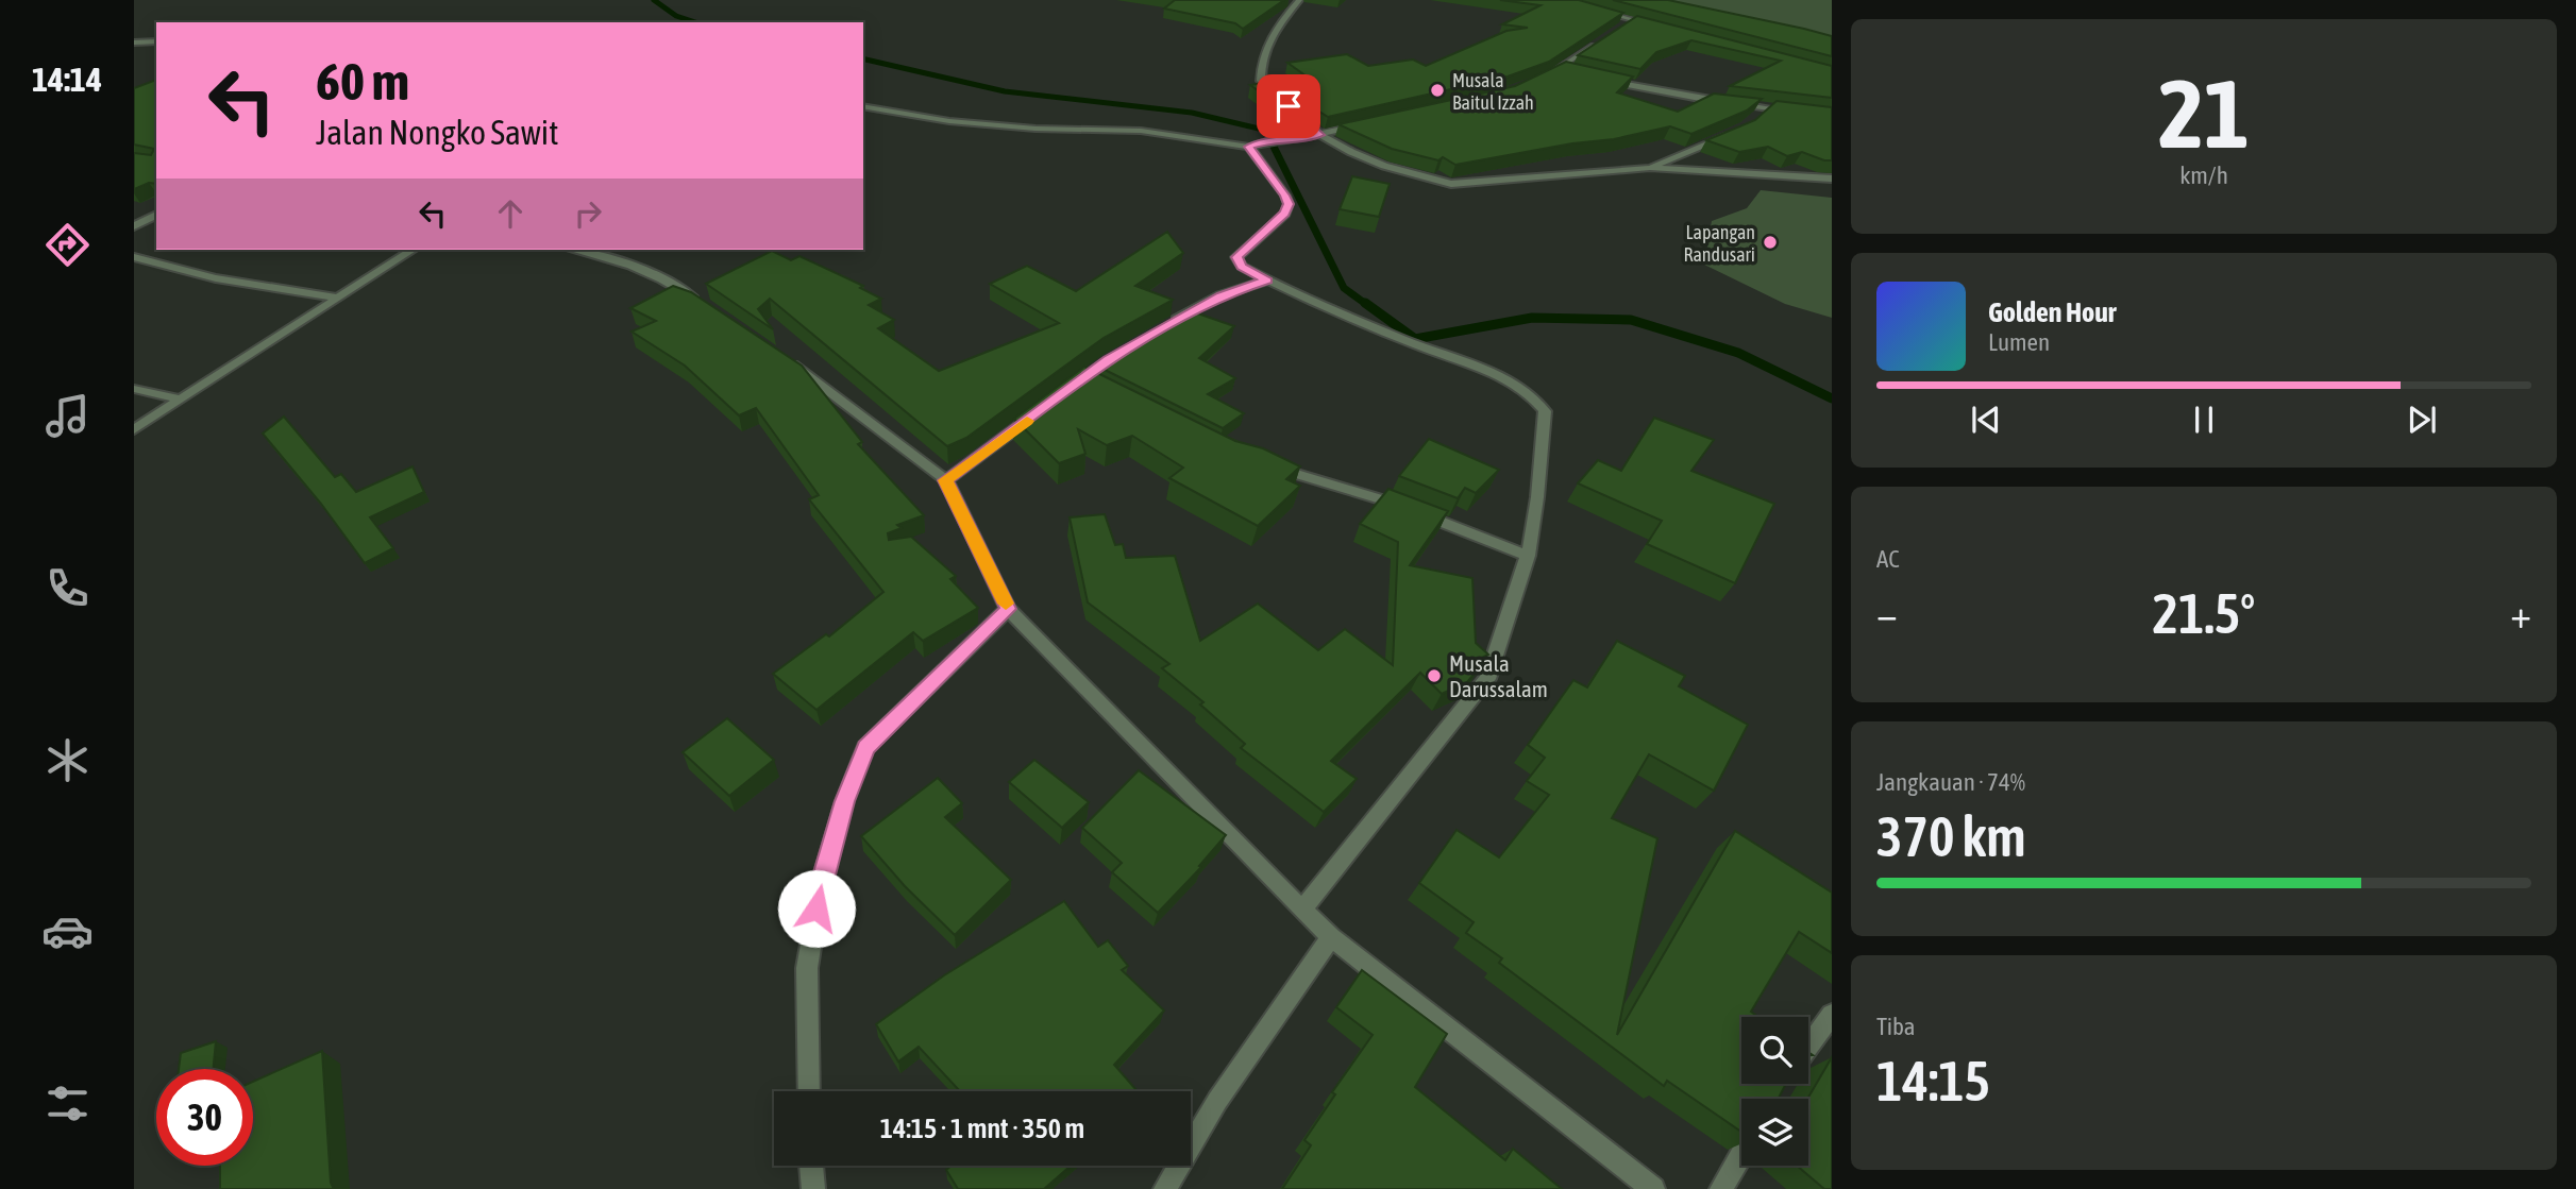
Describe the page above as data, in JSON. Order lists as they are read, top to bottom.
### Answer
{
  "places": ["Musala Baitul Izzah", "Lapangan Randusari", "Musala Darussalam"],
  "page": {
    "tabs": "14:14",
    "tile": [
      ["21", "km/h"],
      "AC",
      ["Jangkauan · 74%", "370 km"],
      ["Tiba", "14:15"]
    ],
    "turn": ["60 m", "Jalan Nongko Sawit"],
    "song": ["Golden Hour", "Lumen"],
    "heat": ["−", "21.5°", "+"],
    "limit": "30",
    "trip": "14:15 · 1 mnt · 350 m"
  }
}
